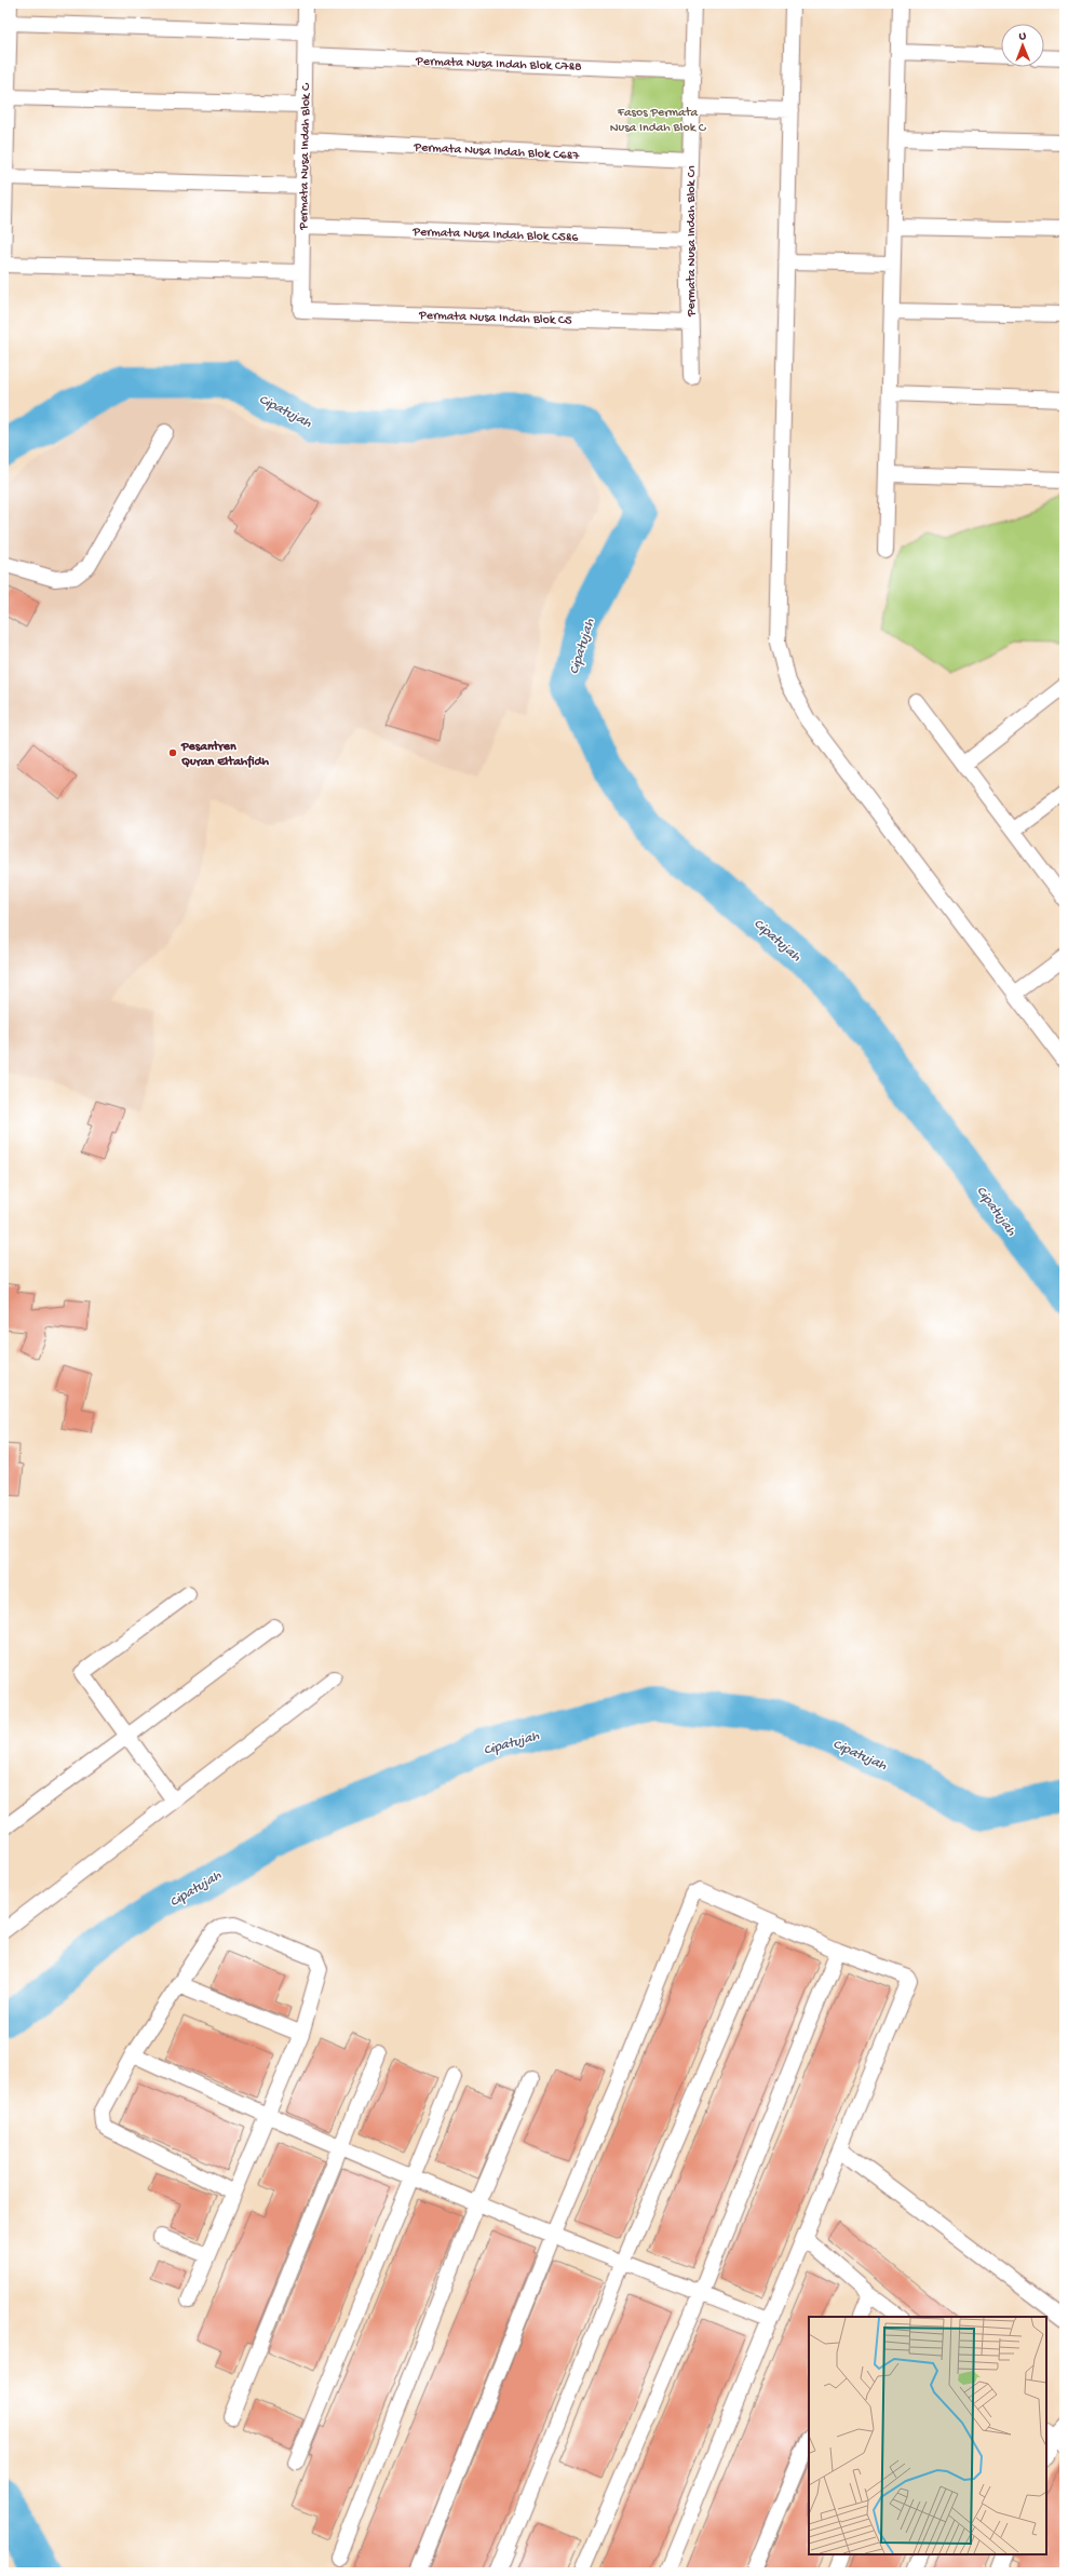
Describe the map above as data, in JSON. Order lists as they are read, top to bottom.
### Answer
{
  "streets": {
    "street": [
      "Permata Nusa Indah Blok C7&8",
      "Permata Nusa Indah Blok C6&7",
      "Permata Nusa Indah Blok C",
      "Permata Nusa Indah Blok C5&6",
      "Permata Nusa Indah Blok C1",
      "Permata Nusa Indah Blok C5"
    ]
  },
  "crossings": [
    ["Permata Nusa Indah Blok C7&8", "Permata Nusa Indah Blok C"],
    ["Permata Nusa Indah Blok C7&8", "Permata Nusa Indah Blok C1"],
    ["Permata Nusa Indah Blok C6&7", "Permata Nusa Indah Blok C"],
    ["Permata Nusa Indah Blok C6&7", "Permata Nusa Indah Blok C1"],
    ["Permata Nusa Indah Blok C", "Permata Nusa Indah Blok C5&6"],
    ["Permata Nusa Indah Blok C", "Permata Nusa Indah Blok C5"],
    ["Permata Nusa Indah Blok C5&6", "Permata Nusa Indah Blok C1"],
    ["Permata Nusa Indah Blok C1", "Permata Nusa Indah Blok C5"]
  ],
  "water": ["Cipatujah"],
  "parks": ["Fasos Permata Nusa Indah Blok C"],
  "places": ["Pesantren Quran Eltahfidh"],
  "north": "top"
}
